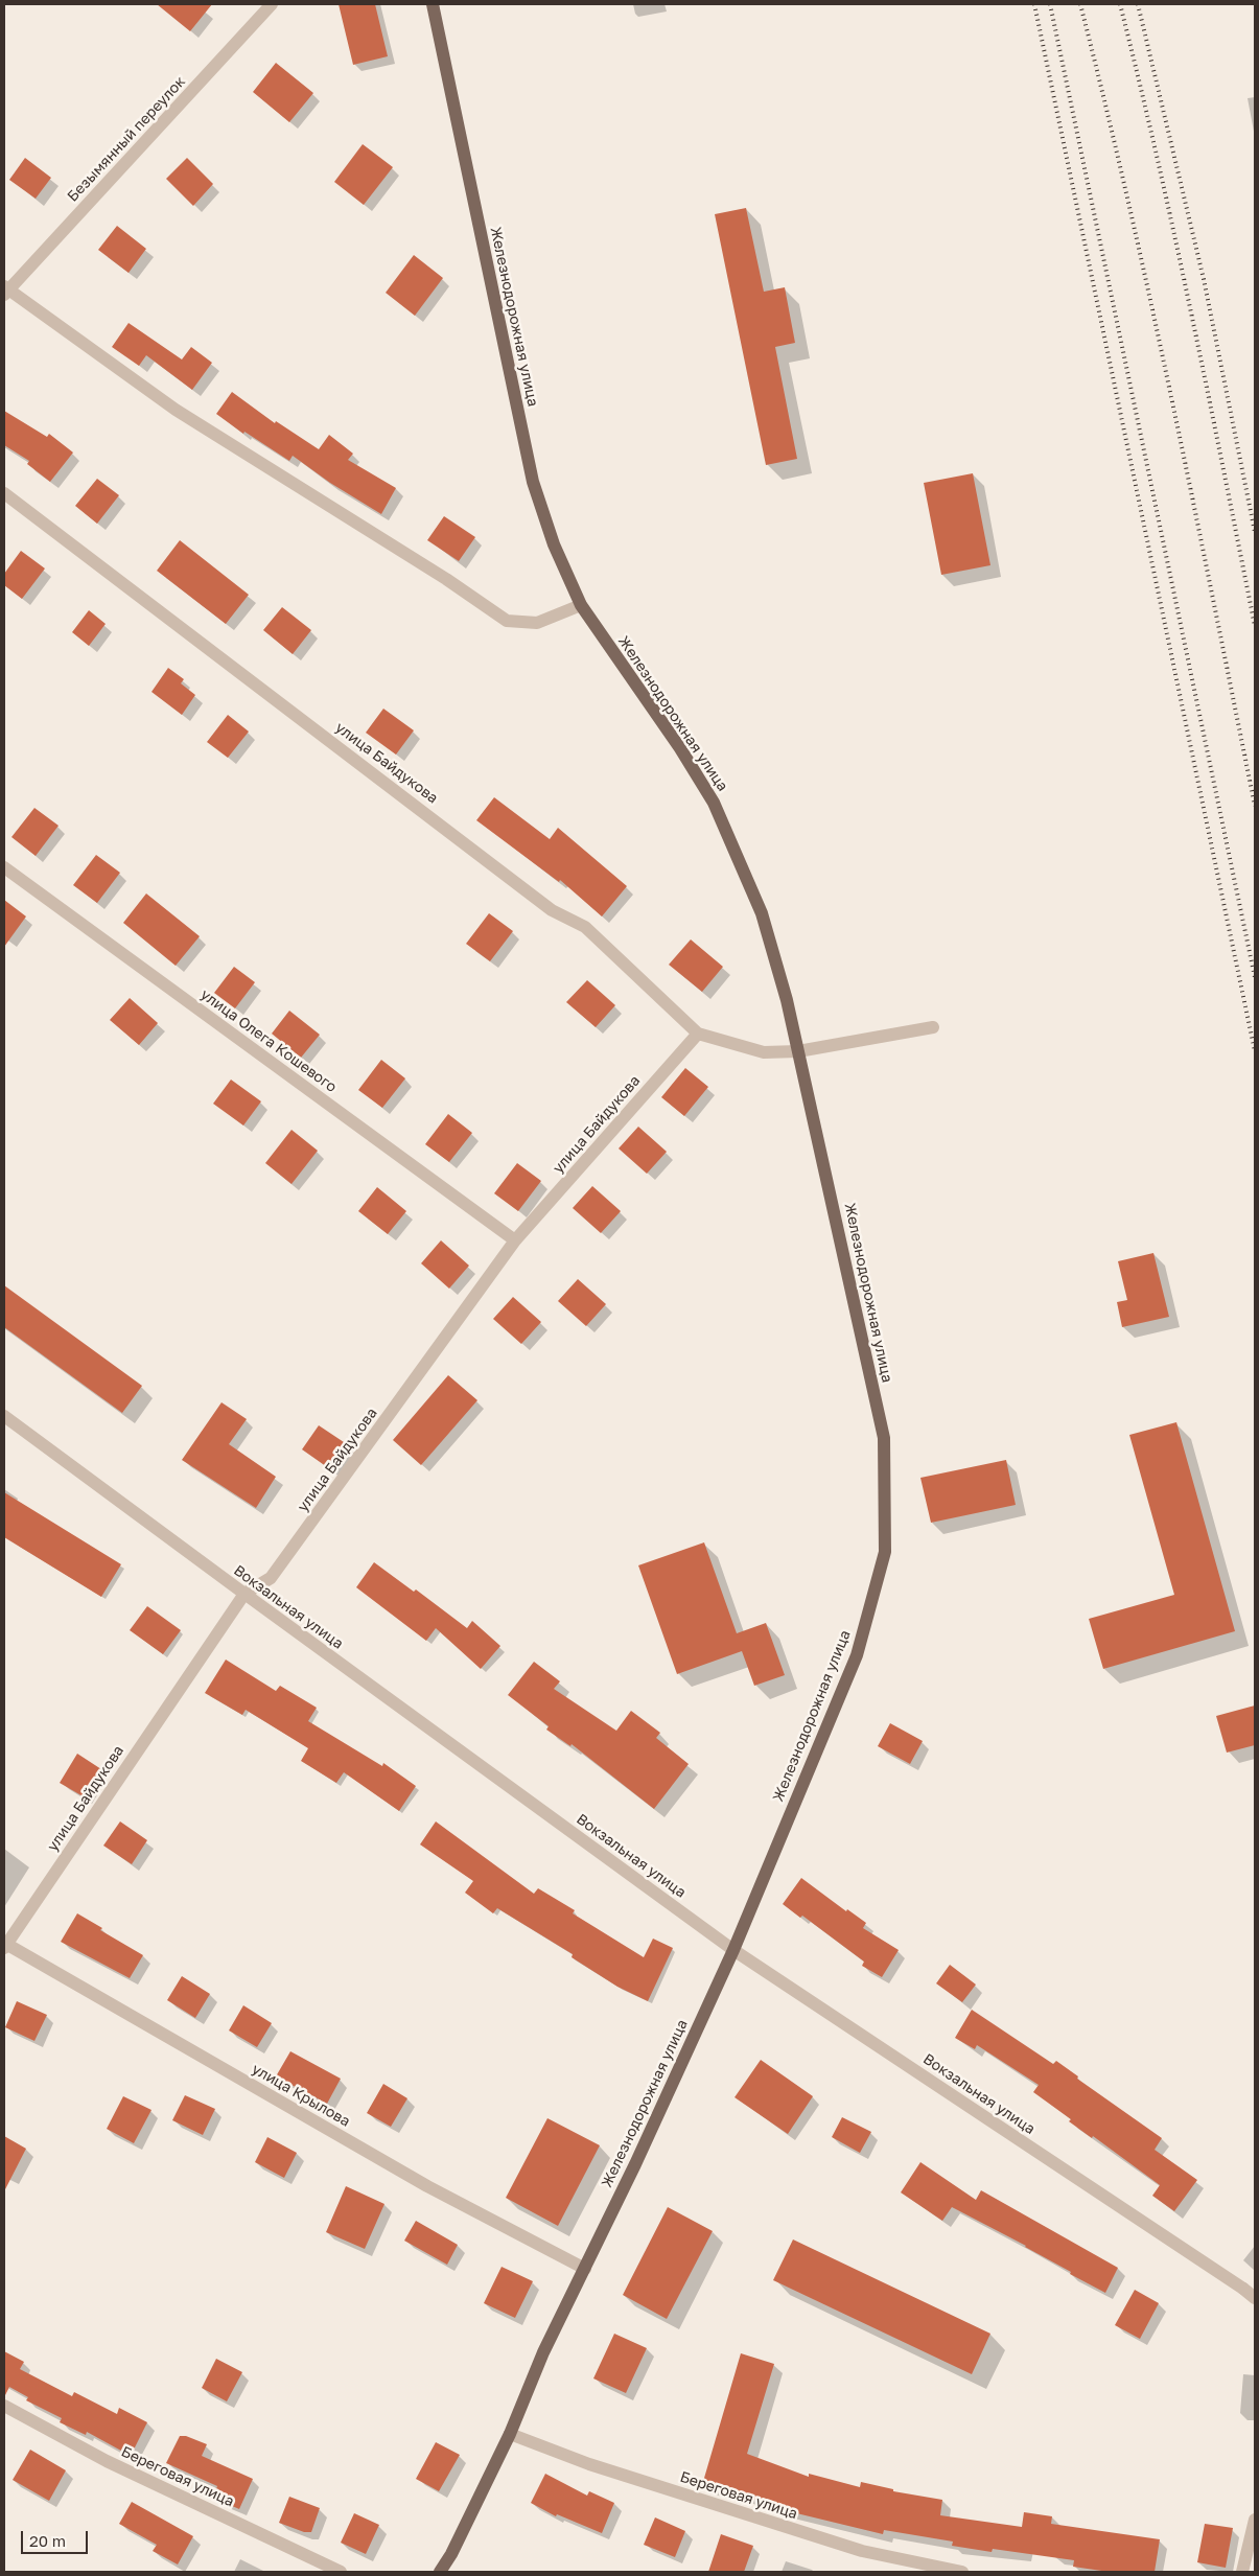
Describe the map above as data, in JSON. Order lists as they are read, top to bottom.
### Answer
{
  "streets": {
    "main road": ["Железнодорожная улица"],
    "street": [
      "Безымянный переулок",
      "улица Байдукова",
      "улица Олега Кошевого",
      "Вокзальная улица",
      "улица Крылова",
      "Береговая улица"
    ]
  },
  "crossings": [
    ["Железнодорожная улица", "Вокзальная улица"],
    ["Железнодорожная улица", "улица Крылова"],
    ["Железнодорожная улица", "Береговая улица"],
    ["улица Байдукова", "улица Олега Кошевого"],
    ["улица Байдукова", "Вокзальная улица"],
    ["улица Байдукова", "улица Крылова"]
  ],
  "scale_bar": "20 m"
}
